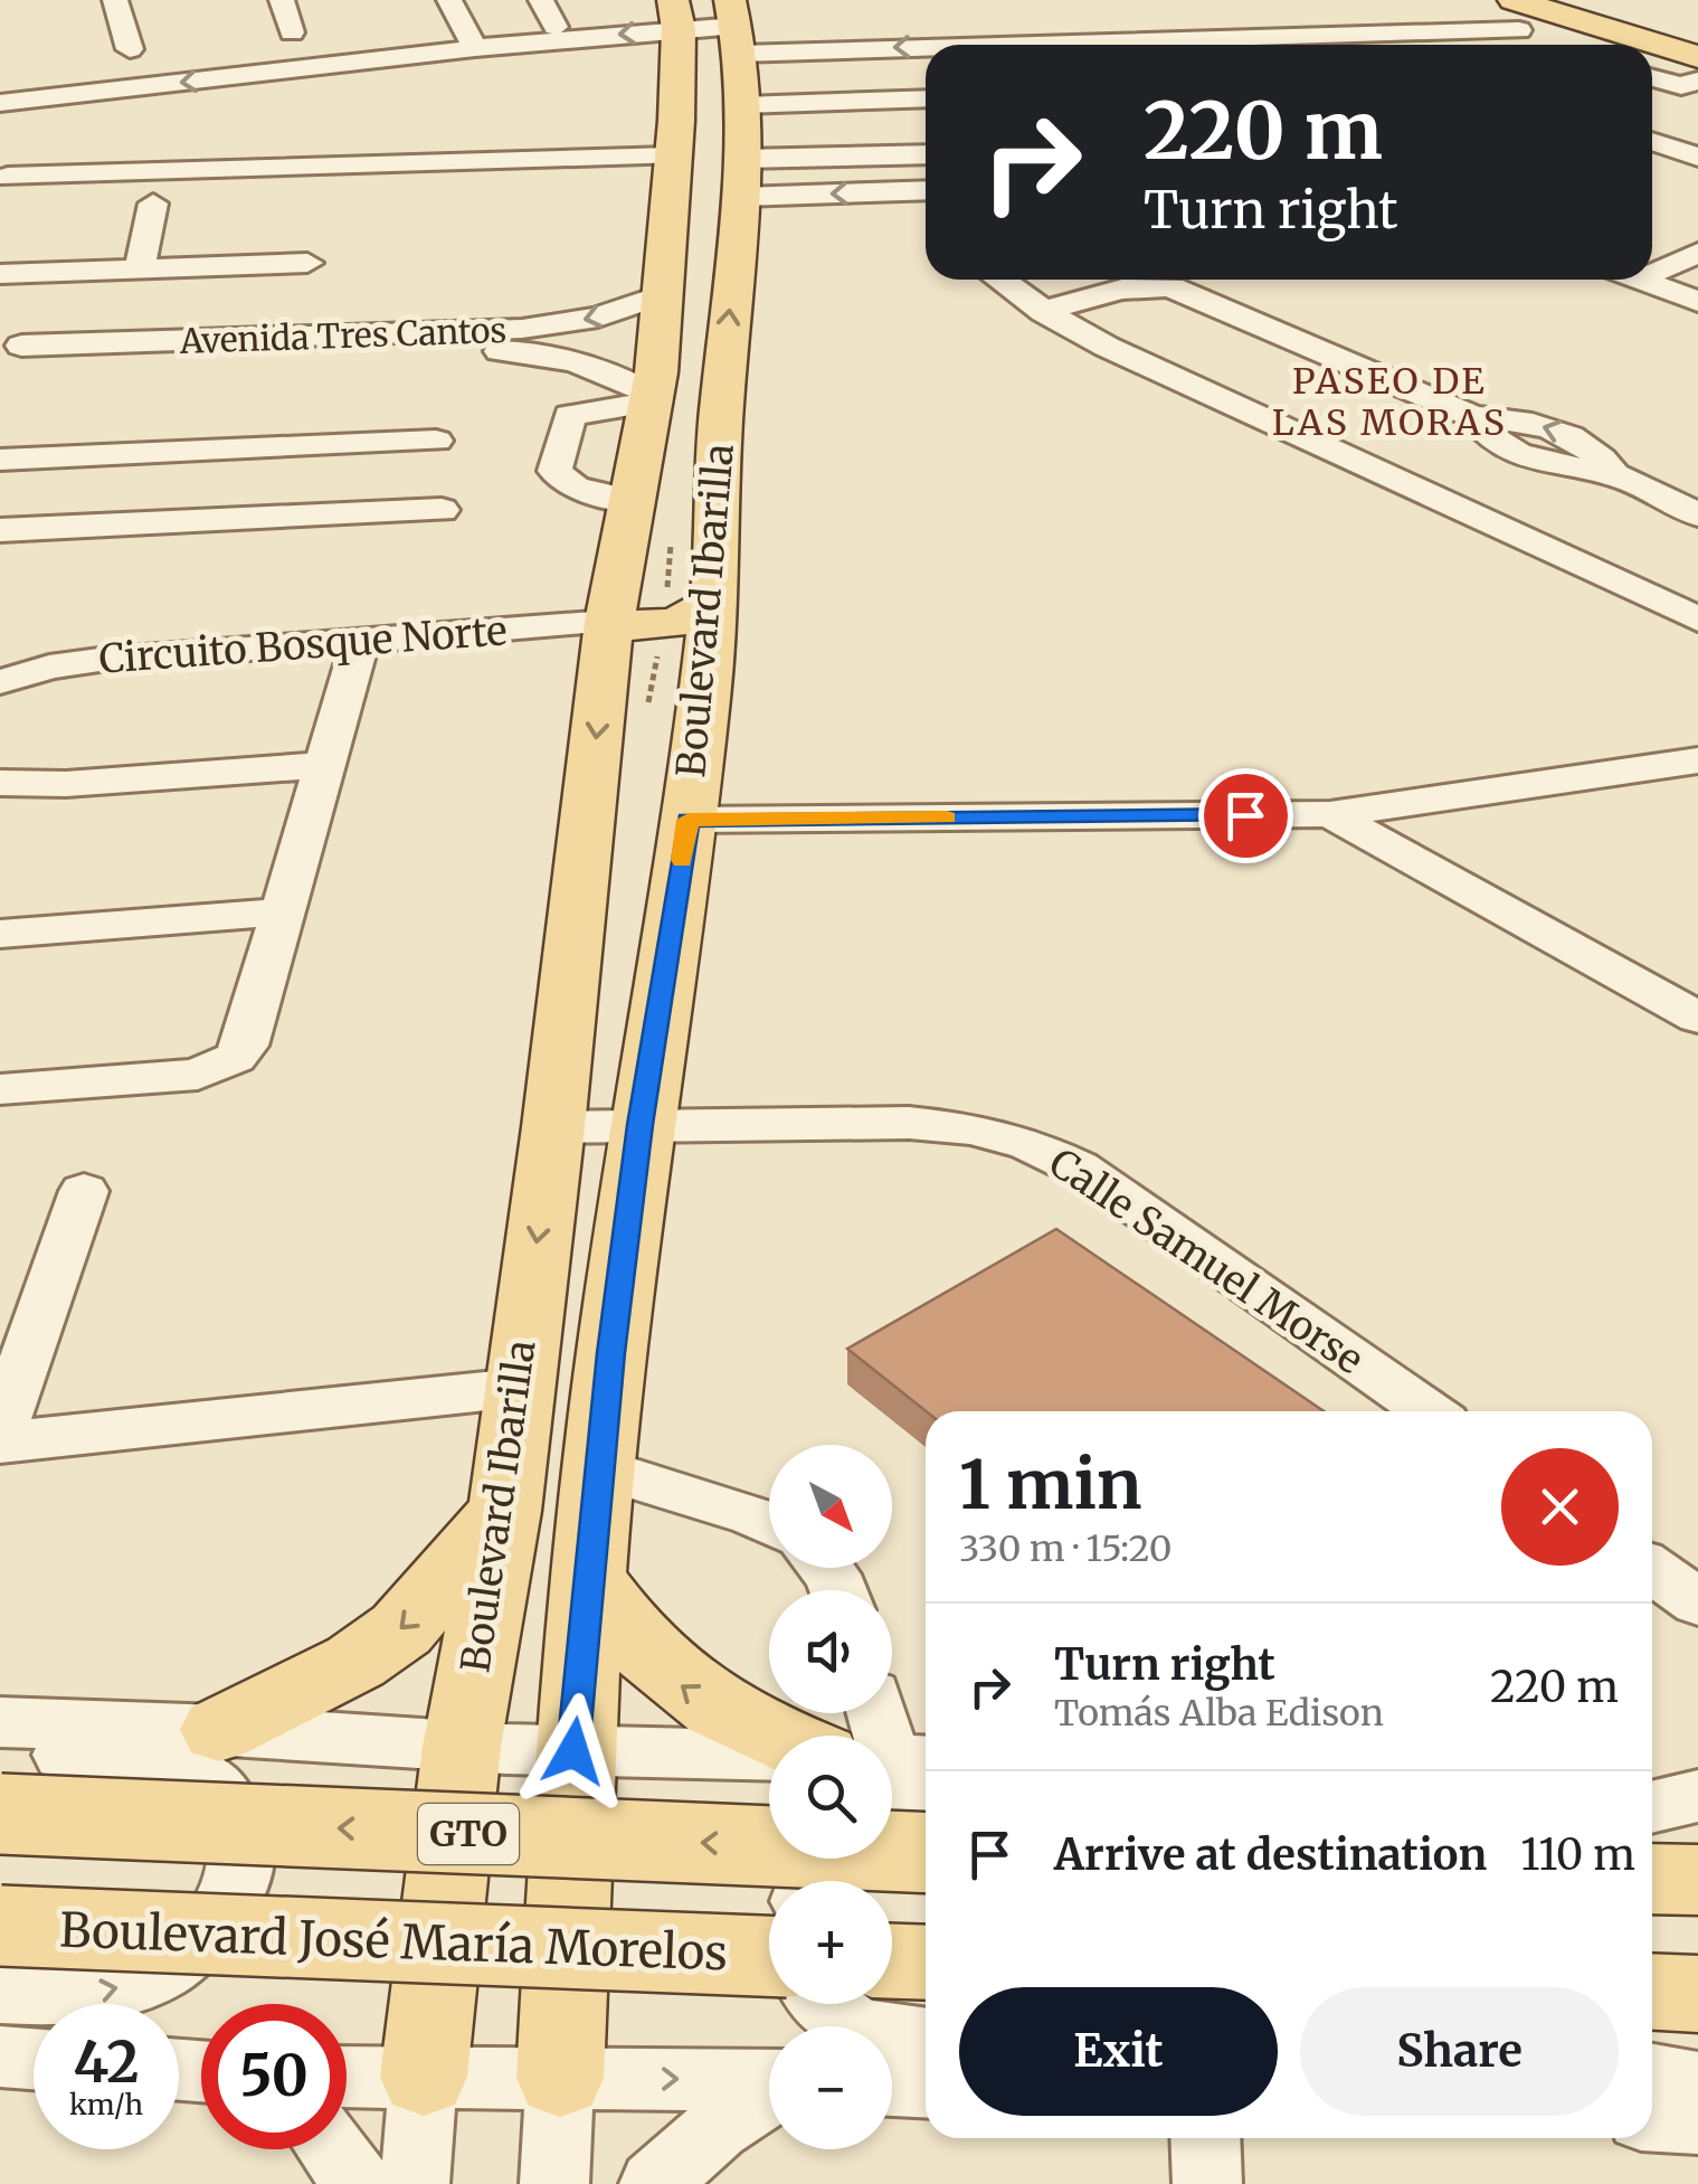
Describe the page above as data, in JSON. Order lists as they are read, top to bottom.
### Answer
{
  "streets": {
    "main road": ["Boulevard Ibarilla", "GTO", "Boulevard José María Morelos"],
    "street": ["Avenida Tres Cantos", "Circuito Bosque Norte", "Calle Samuel Morse"]
  },
  "crossings": [
    ["Avenida Tres Cantos", "Boulevard Ibarilla"],
    ["Boulevard Ibarilla", "Circuito Bosque Norte"],
    ["Boulevard Ibarilla", "Calle Samuel Morse"]
  ],
  "districts": ["PASEO DE LAS MORAS"],
  "north": "bottom right",
  "page": {
    "turn": ["220 m", "Turn right"],
    "heading": ["1 min", "330 m · 15:20"],
    "map_buttons": ["+", "−"],
    "list": [
      {
        "name": "Turn right",
        "note": "Tomás Alba Edison",
        "value": "220 m"
      },
      {
        "name": "Arrive at destination",
        "value": "110 m"
      }
    ],
    "buttons": ["Exit", "Share"],
    "speed": "42 km/h",
    "limit": "50"
  }
}
